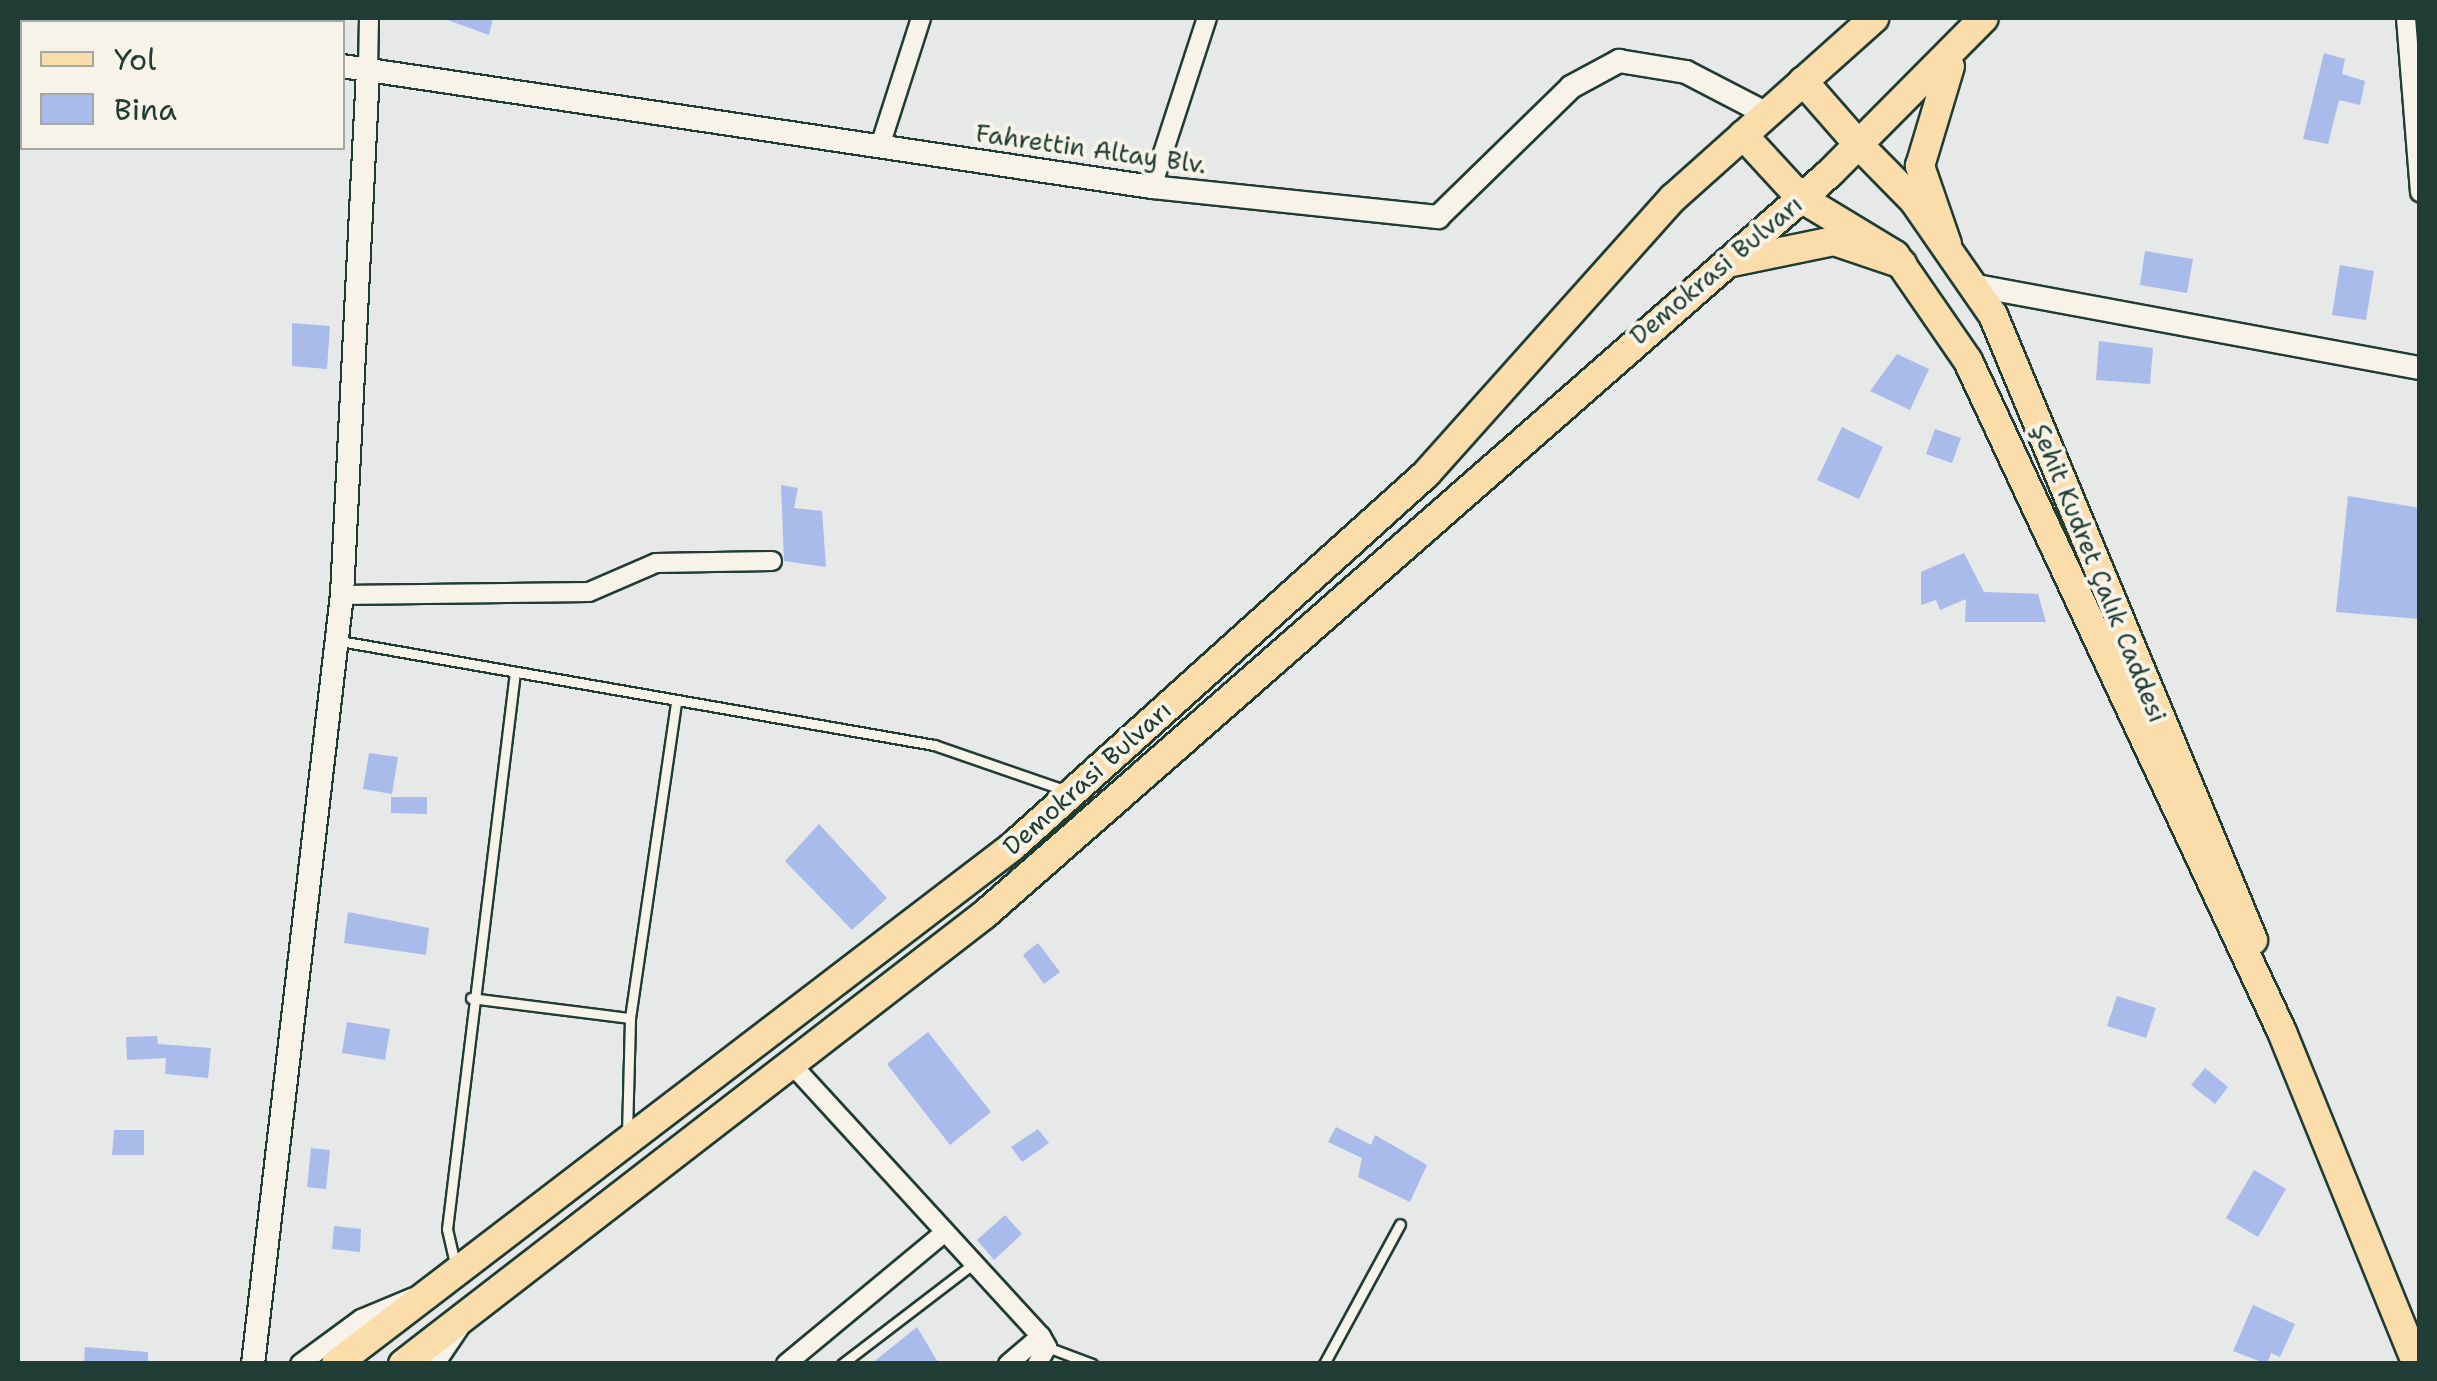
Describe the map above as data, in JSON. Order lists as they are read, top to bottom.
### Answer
{
  "streets": {
    "main road": ["Demokrasi Bulvarı", "Şehit Kudret Çalık Caddesi"],
    "street": ["Fahrettin Altay Blv."]
  },
  "crossings": [
    ["Fahrettin Altay Blv.", "Demokrasi Bulvarı"],
    ["Demokrasi Bulvarı", "Şehit Kudret Çalık Caddesi"]
  ],
  "legend": ["Yol", "Bina"]
}
